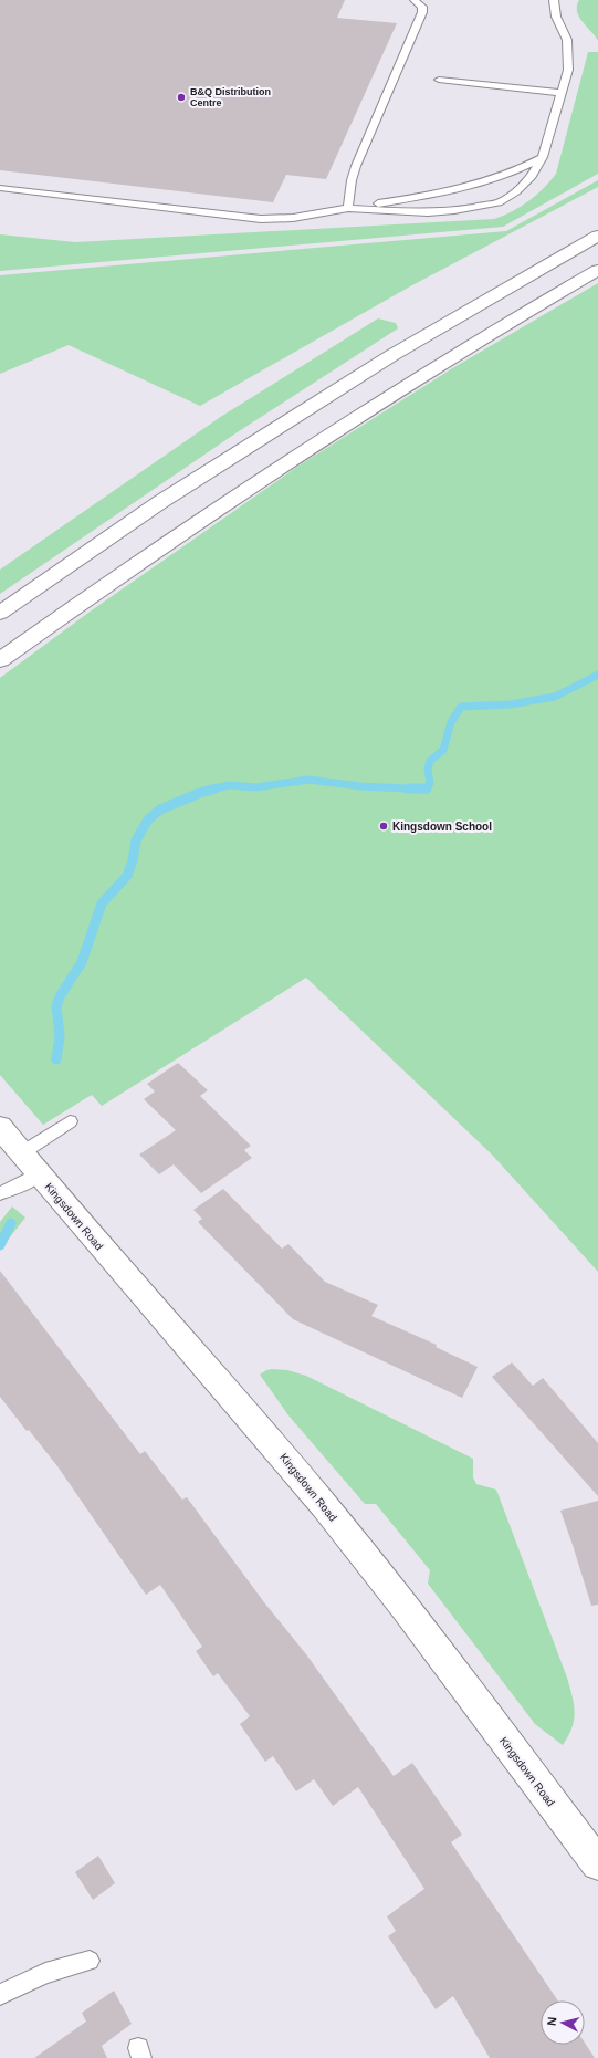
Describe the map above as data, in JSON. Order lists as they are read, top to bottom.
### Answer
{
  "streets": {
    "main road": ["Kingsdown Road"]
  },
  "places": ["B&Q Distribution Centre", "Kingsdown School"],
  "north": "left"
}
